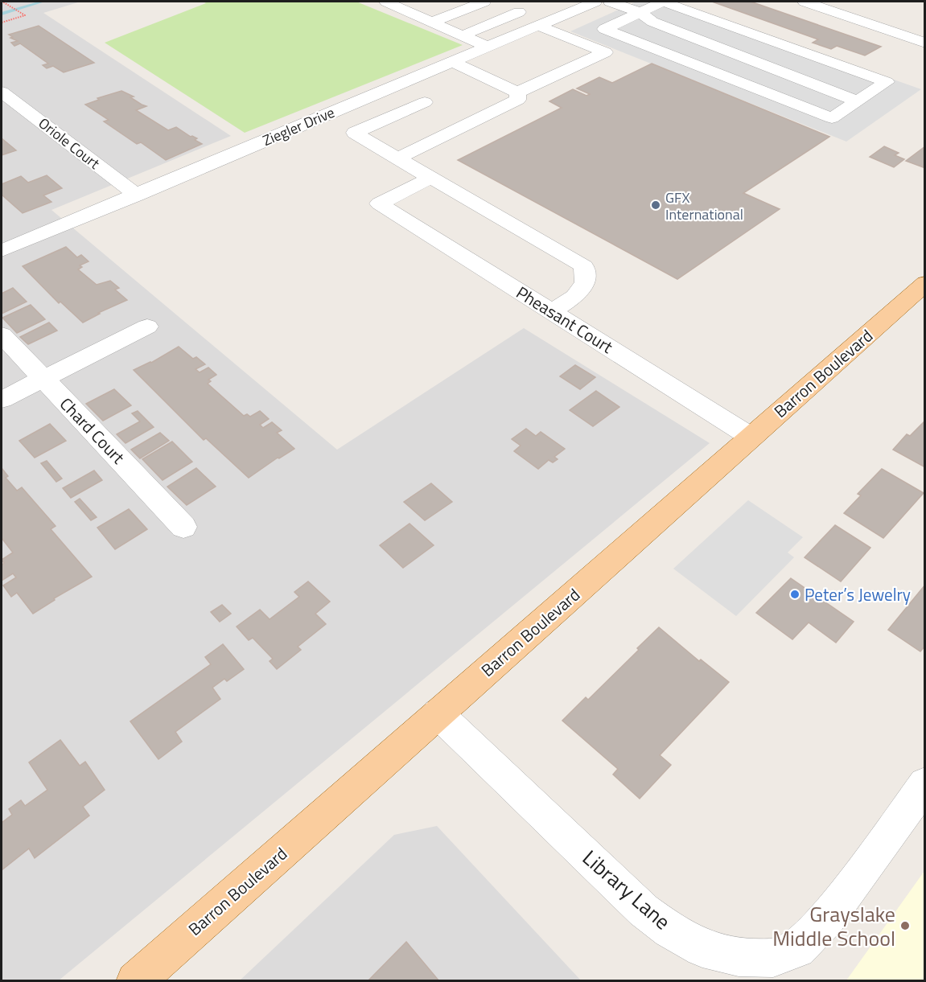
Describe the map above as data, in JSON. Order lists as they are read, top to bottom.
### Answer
{
  "streets": {
    "main road": ["Barron Boulevard"],
    "street": [
      "Ziegler Drive",
      "Oriole Court",
      "Pheasant Court",
      "Chard Court",
      "Library Lane"
    ]
  },
  "crossings": [
    ["Ziegler Drive", "Oriole Court"],
    ["Pheasant Court", "Barron Boulevard"],
    ["Barron Boulevard", "Library Lane"]
  ],
  "places": ["GFX International", "Peter’s Jewelry", "Grayslake Middle School"]
}
